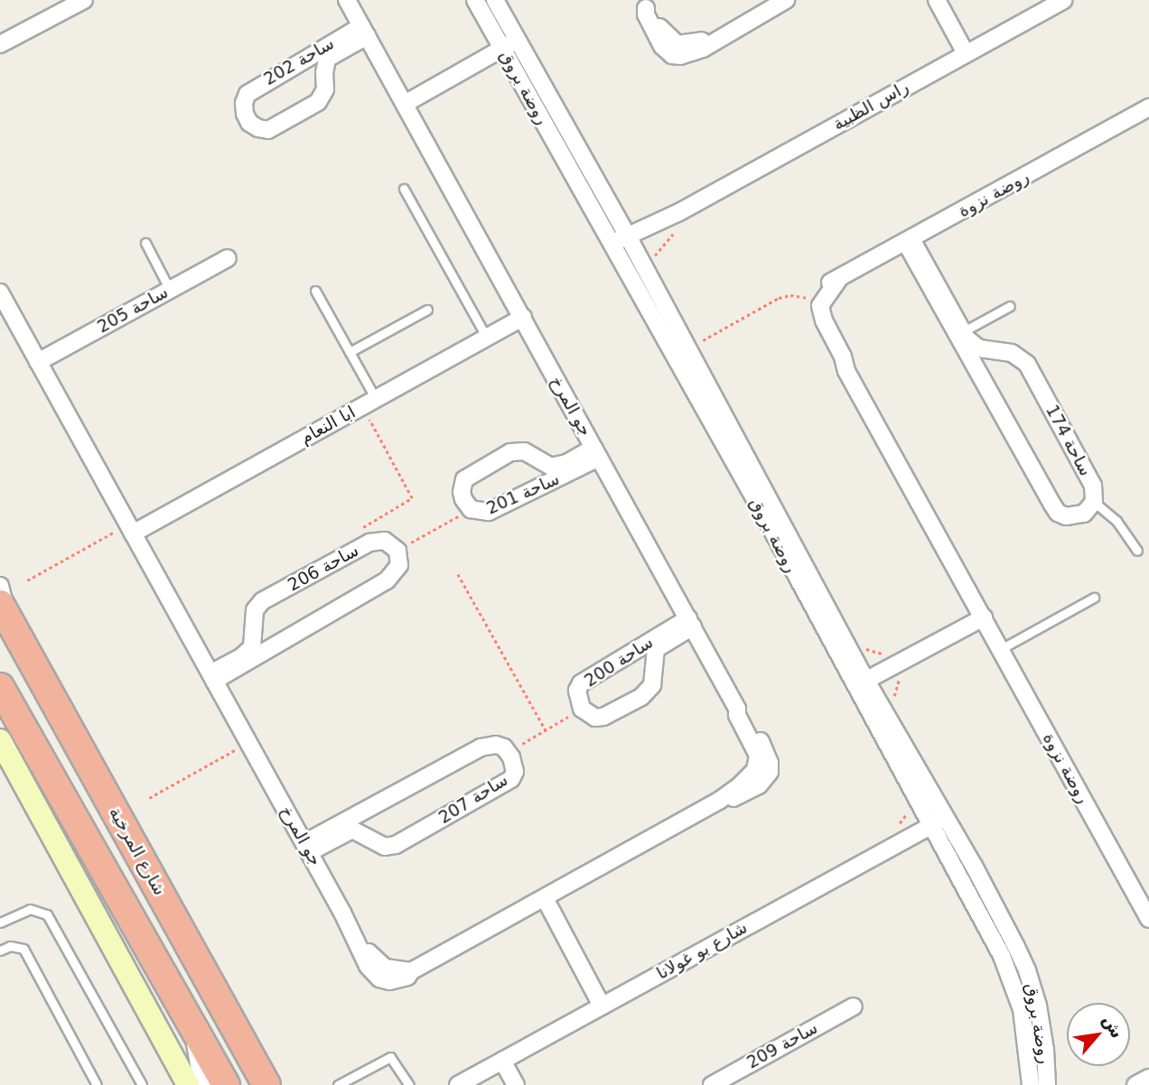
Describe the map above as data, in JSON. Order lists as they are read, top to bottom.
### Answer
{
  "streets": {
    "highway": ["شارع المرخية"],
    "street": [
      "ساحة 202",
      "روضة بروق",
      "راس الظبية",
      "روضة نزوة",
      "ساحة 205",
      "جو المرخ",
      "ابا النعام",
      "ساحة 174",
      "ساحة 201",
      "ساحة 206",
      "ساحة 200",
      "ساحة 207",
      "شارع بو غولانا",
      "ساحة 209"
    ]
  },
  "crossings": [
    ["ساحة 202", "جو المرخ"],
    ["روضة بروق", "راس الظبية"],
    ["روضة بروق", "شارع بو غولانا"],
    ["روضة نزوة", "ساحة 174"],
    ["ساحة 205", "جو المرخ"],
    ["جو المرخ", "ابا النعام"],
    ["جو المرخ", "ساحة 201"],
    ["جو المرخ", "ساحة 206"],
    ["جو المرخ", "ساحة 200"],
    ["جو المرخ", "ساحة 207"]
  ],
  "north": "top right"
}
